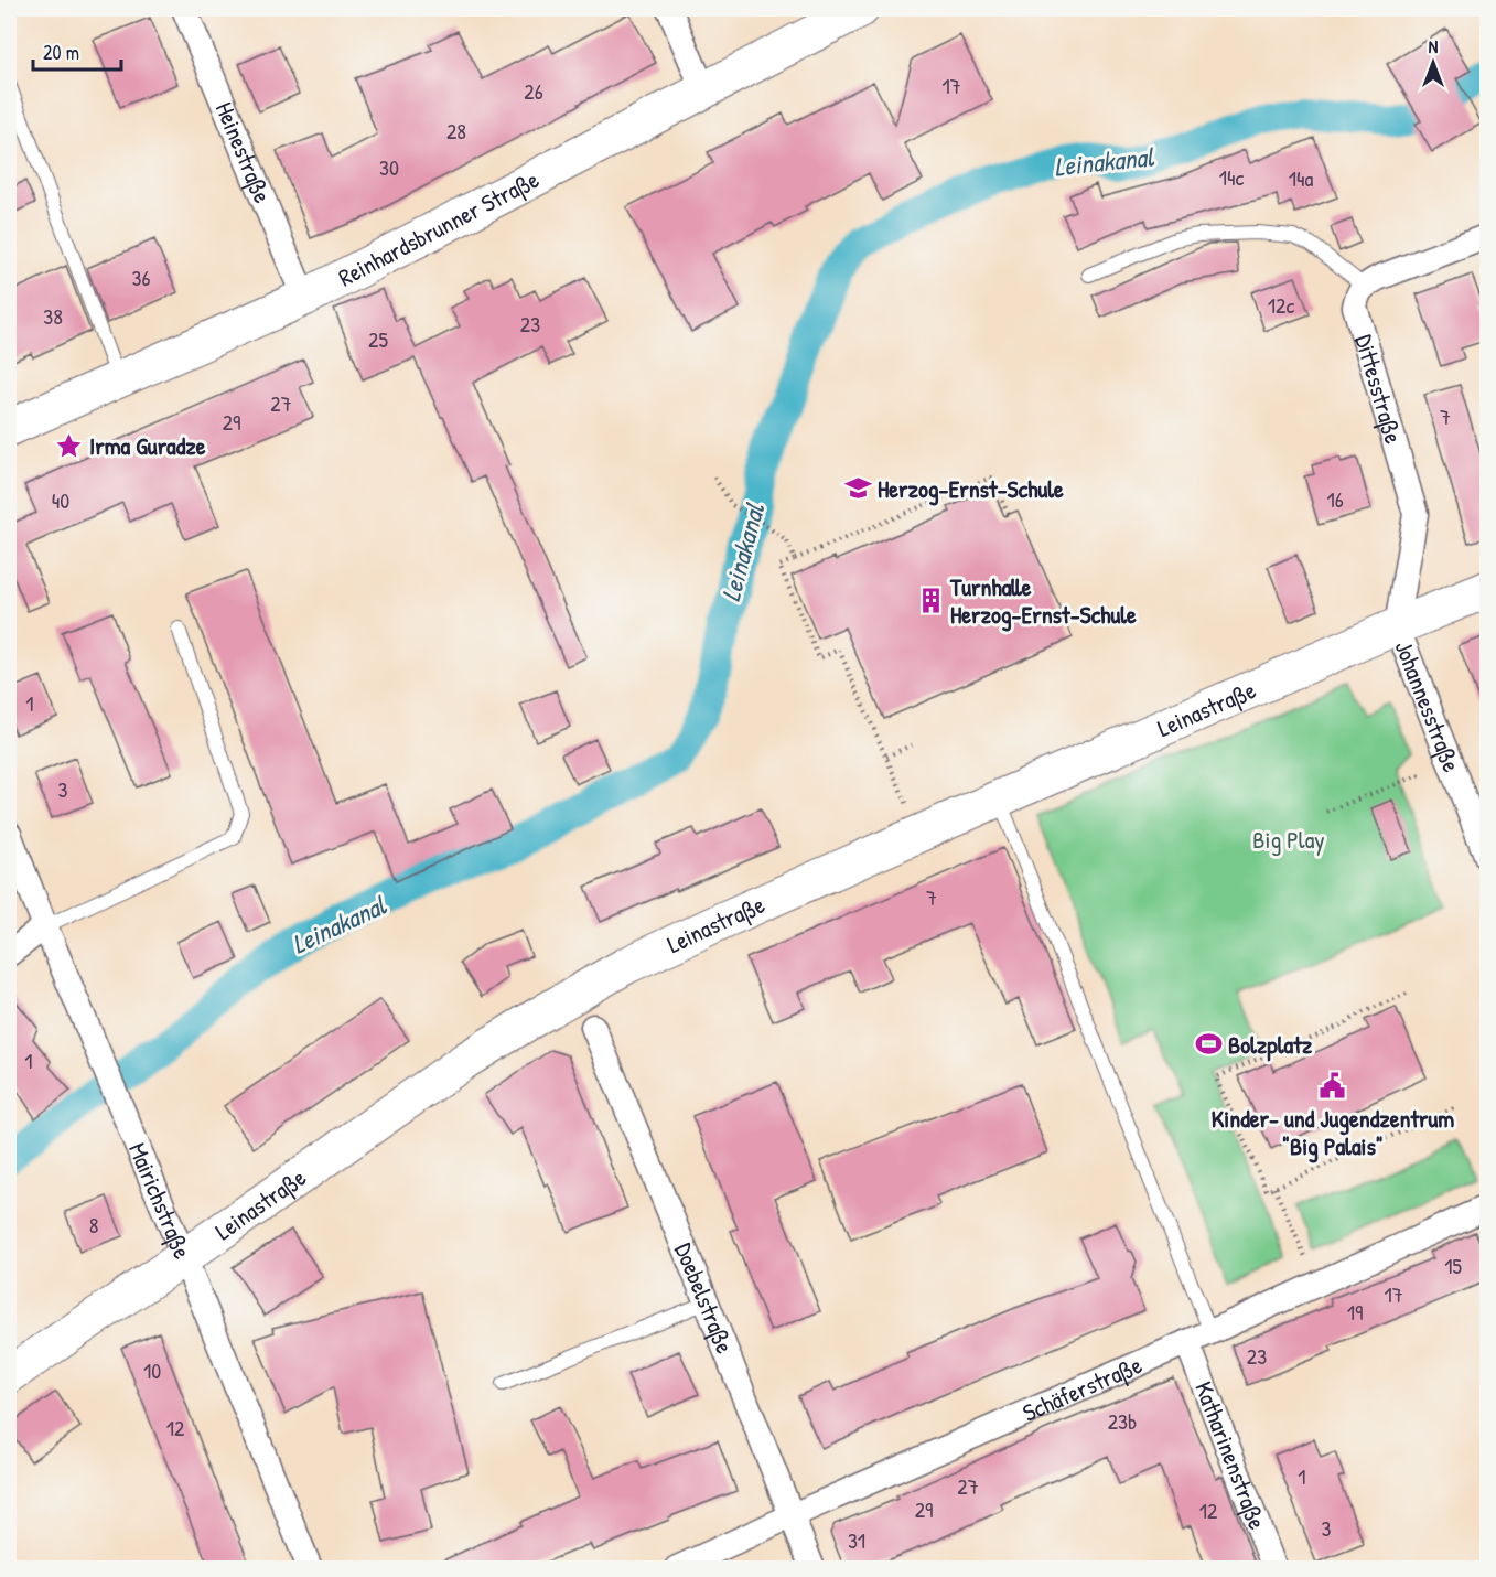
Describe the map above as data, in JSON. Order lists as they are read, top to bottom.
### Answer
{
  "streets": {
    "street": [
      "Heinestraße",
      "Reinhardsbrunner Straße",
      "Dittesstraße",
      "Johannesstraße",
      "Leinastraße",
      "Mairichstraße",
      "Doebelstraße",
      "Schäferstraße",
      "Katharinenstraße"
    ]
  },
  "crossings": [
    ["Heinestraße", "Reinhardsbrunner Straße"],
    ["Dittesstraße", "Johannesstraße"],
    ["Dittesstraße", "Leinastraße"],
    ["Johannesstraße", "Leinastraße"],
    ["Leinastraße", "Mairichstraße"],
    ["Doebelstraße", "Schäferstraße"],
    ["Schäferstraße", "Katharinenstraße"]
  ],
  "water": ["Leinakanal"],
  "parks": ["Big Play"],
  "places": {
    "place": ["Irma Guradze"],
    "school or university": ["Herzog-Ernst-Schule"],
    "building": ["Turnhalle Herzog-Ernst-Schule"],
    "sports": ["Bolzplatz"],
    "public building": ["Kinder- und Jugendzentrum \"Big Palais\""]
  },
  "house_numbers": [
    "17",
    "26",
    "28",
    "30",
    "14c",
    "14a",
    "36",
    "12c",
    "38",
    "23",
    "25",
    "27",
    "7",
    "29",
    "16",
    "40",
    "1",
    "3",
    "7",
    "1",
    "8",
    "15",
    "17",
    "19",
    "23",
    "10",
    "23b",
    "12",
    "1",
    "27",
    "29",
    "12",
    "3",
    "31"
  ],
  "scale_bar": "20 m",
  "north": "top"
}
